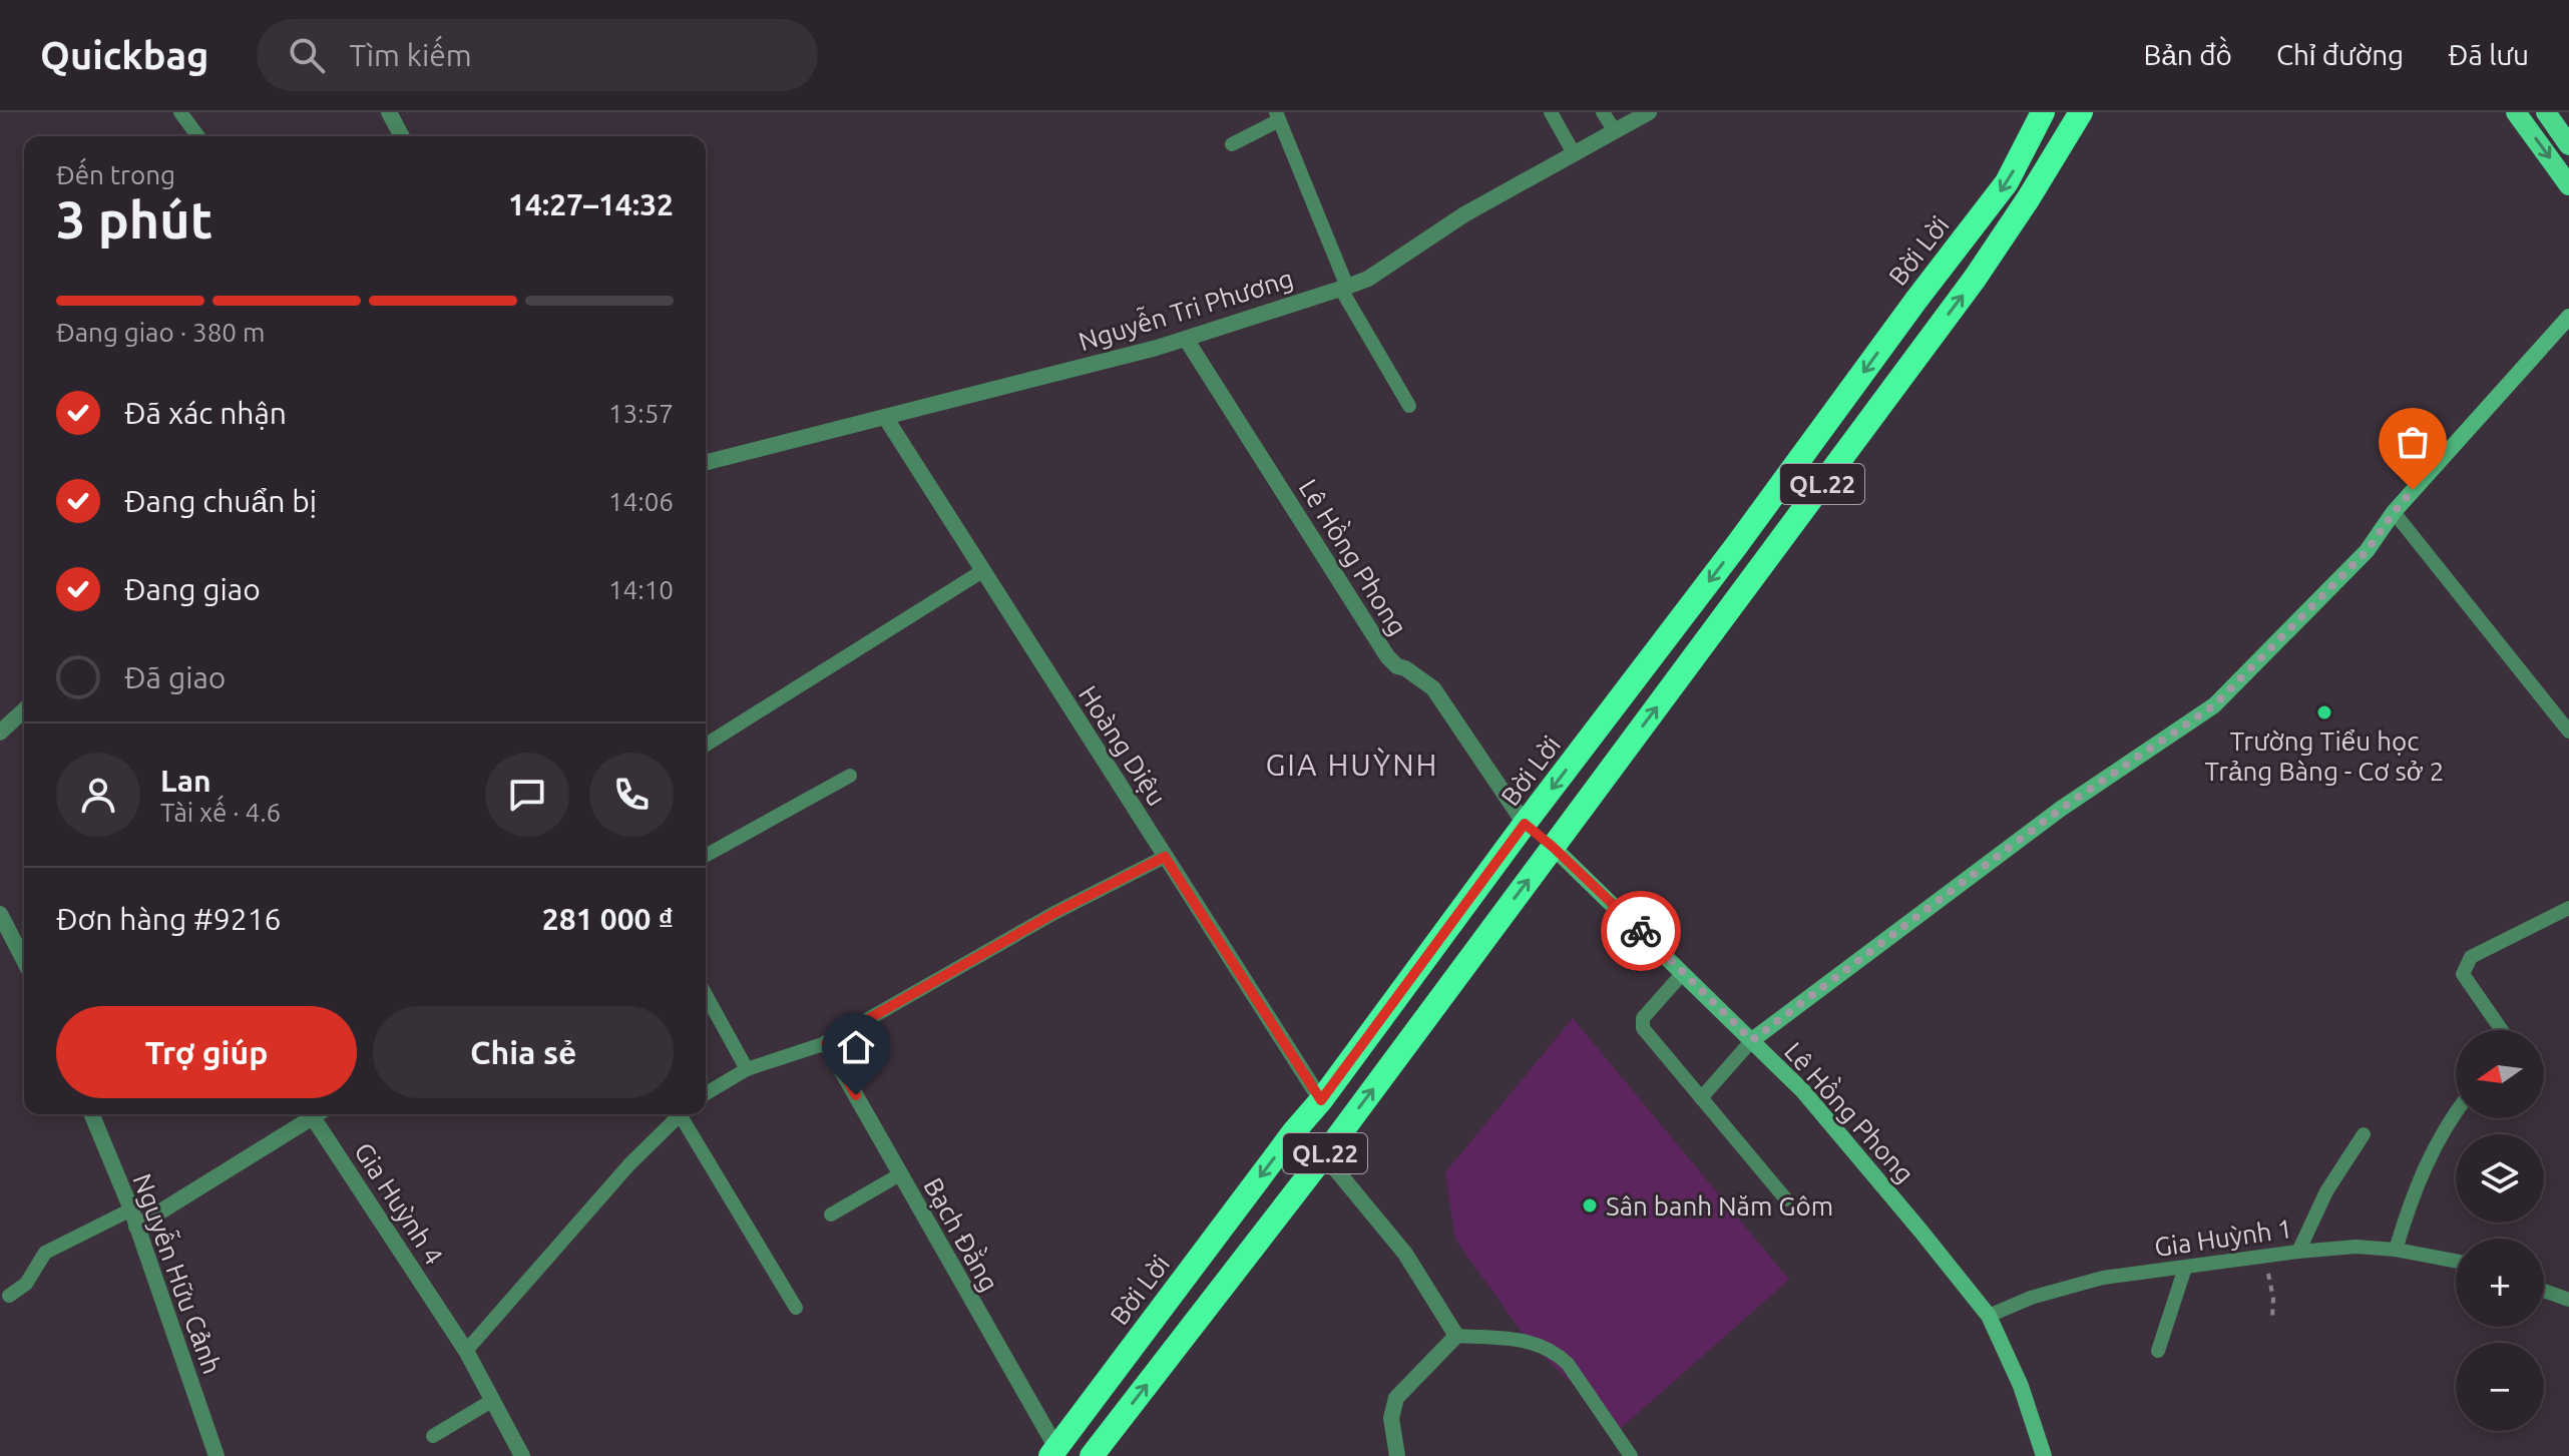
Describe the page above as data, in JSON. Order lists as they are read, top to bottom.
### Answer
{
  "streets": {
    "highway": ["Bời Lời", "QL.22"],
    "street": [
      "Nguyễn Tri Phương",
      "Lê Hồng Phong",
      "Hoàng Diệu",
      "Gia Huỳnh 4",
      "Bạch Đằng",
      "Nguyễn Hữu Cảnh"
    ],
    "lane": ["Gia Huỳnh 1"]
  },
  "crossings": [
    ["Bời Lời", "Lê Hồng Phong"],
    ["Bời Lời", "Hoàng Diệu"],
    ["Bời Lời", "Bạch Đằng"],
    ["Nguyễn Tri Phương", "Lê Hồng Phong"],
    ["Nguyễn Tri Phương", "Hoàng Diệu"],
    ["QL.22", "Lê Hồng Phong"],
    ["Lê Hồng Phong", "Gia Huỳnh 1"]
  ],
  "districts": ["GIA HUỲNH"],
  "places": ["Trường Tiểu học Trảng Bàng - Cơ sở 2", "Sân banh Năm Gôm"],
  "north": "left",
  "page": {
    "header": "Quickbag",
    "search": "Tìm kiếm",
    "nav": ["Bản đồ", "Chỉ đường", "Đã lưu"],
    "heading": ["3 phút", "Đến trong", "14:27–14:32"],
    "panel": [
      "Lan",
      "Tài xế · 4.6",
      "Đơn hàng #9216",
      "281 000 ₫"
    ],
    "bar": "Đang giao · 380 m",
    "list": [
      ["Đã xác nhận", "13:57"],
      ["Đang chuẩn bị", "14:06"],
      ["Đang giao", "14:10"],
      "Đã giao"
    ],
    "buttons": ["Trợ giúp", "Chia sẻ"],
    "map_buttons": ["+", "−"]
  }
}
